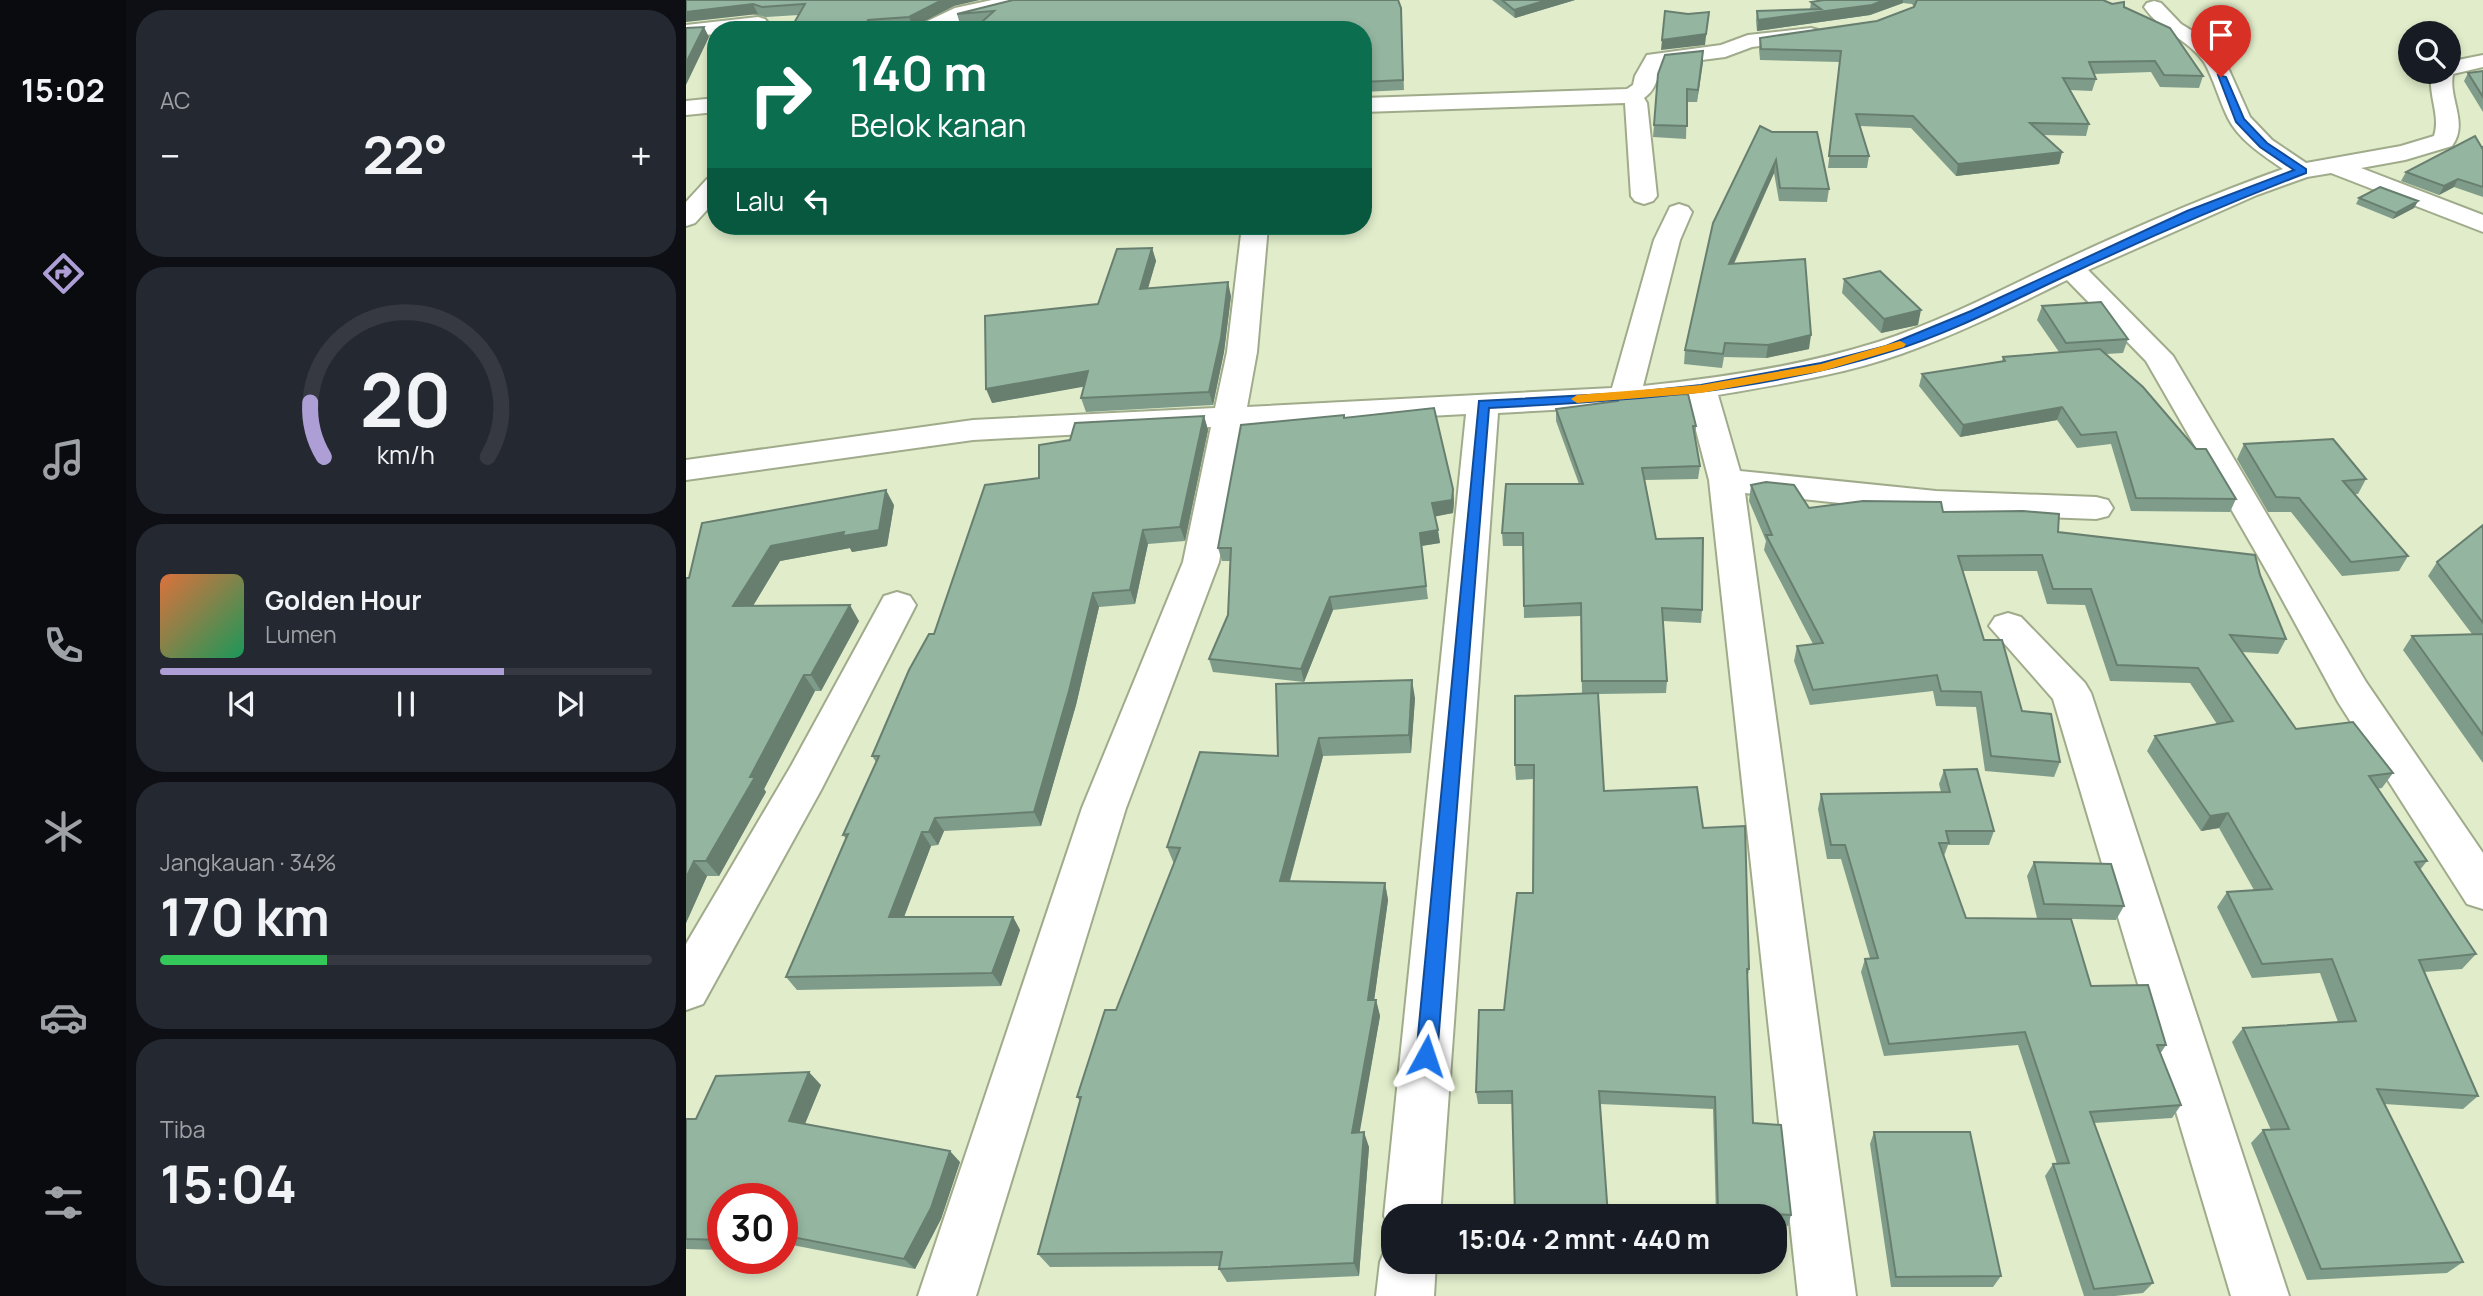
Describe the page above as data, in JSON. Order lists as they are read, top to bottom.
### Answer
{
  "page": {
    "tabs": "15:02",
    "tile": [
      "AC",
      ["Jangkauan · 34%", "170 km"],
      ["Tiba", "15:04"]
    ],
    "turn": ["140 m", "Belok kanan"],
    "heat": ["−", "22°", "+"],
    "then": "Lalu",
    "song": ["Golden Hour", "Lumen"],
    "limit": "30",
    "trip": "15:04 · 2 mnt · 440 m",
    "gauge": ["20", "km/h"]
  }
}
